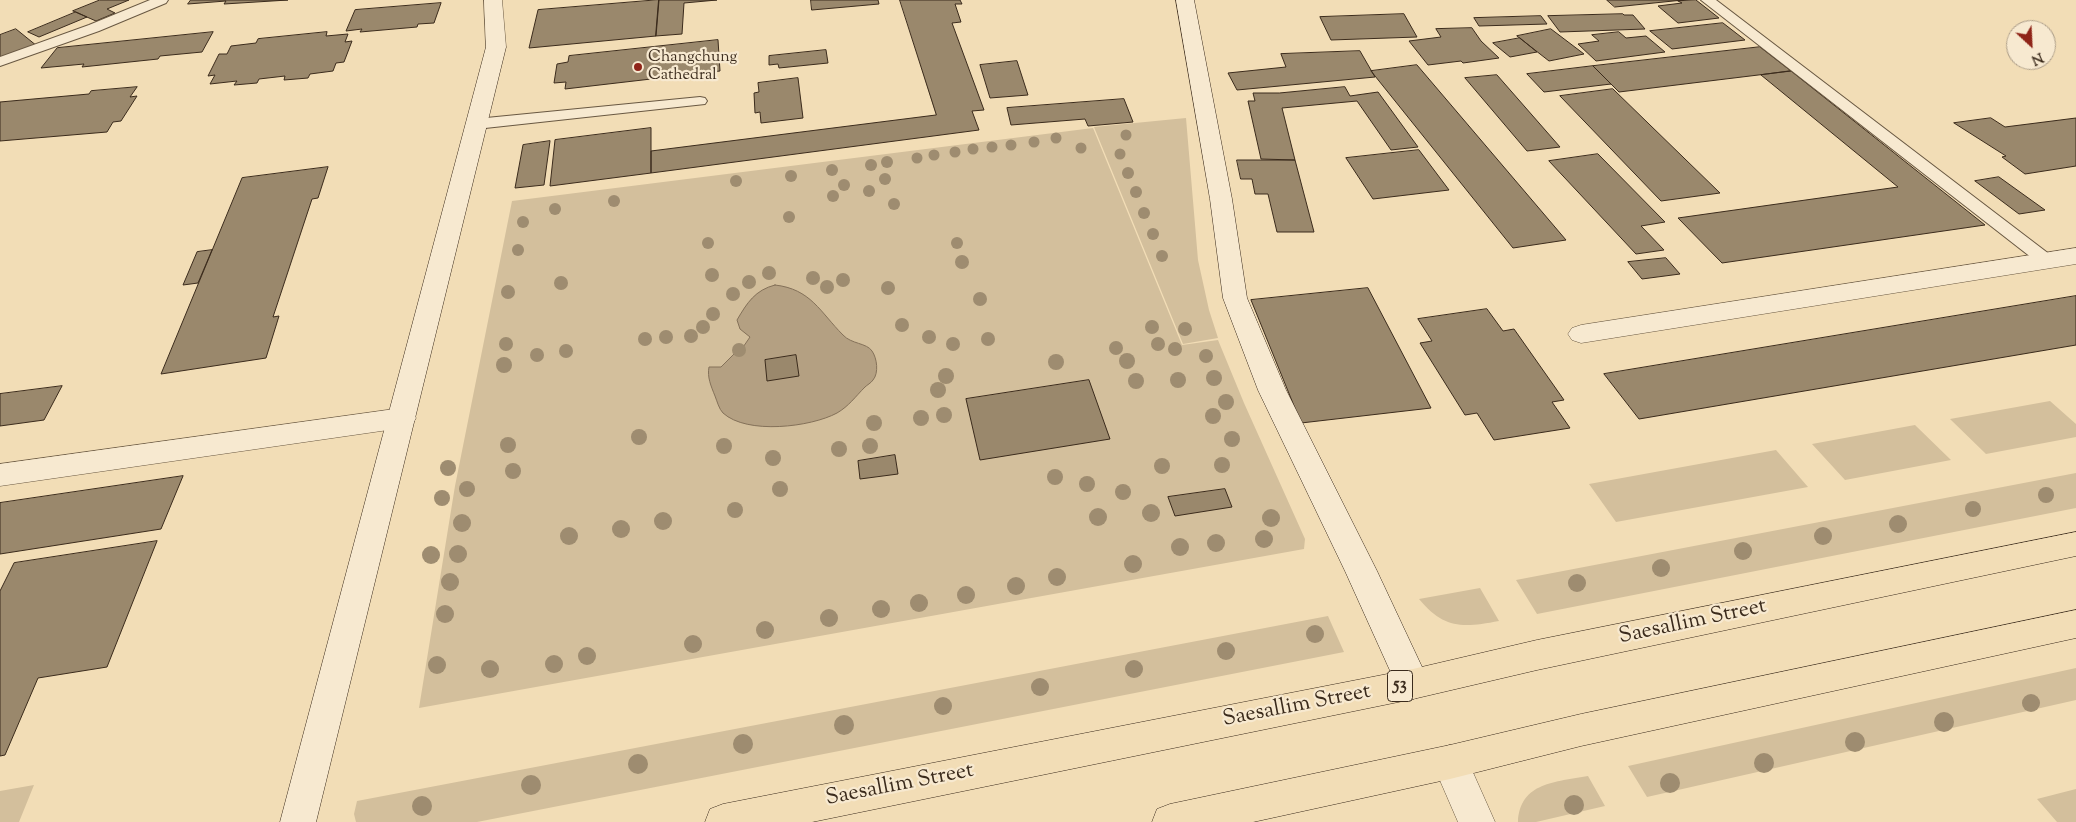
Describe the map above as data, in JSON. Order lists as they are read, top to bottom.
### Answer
{
  "streets": {
    "main road": ["Saesallim Street", "53"]
  },
  "places": ["Changchung Cathedral"],
  "north": "bottom right"
}
